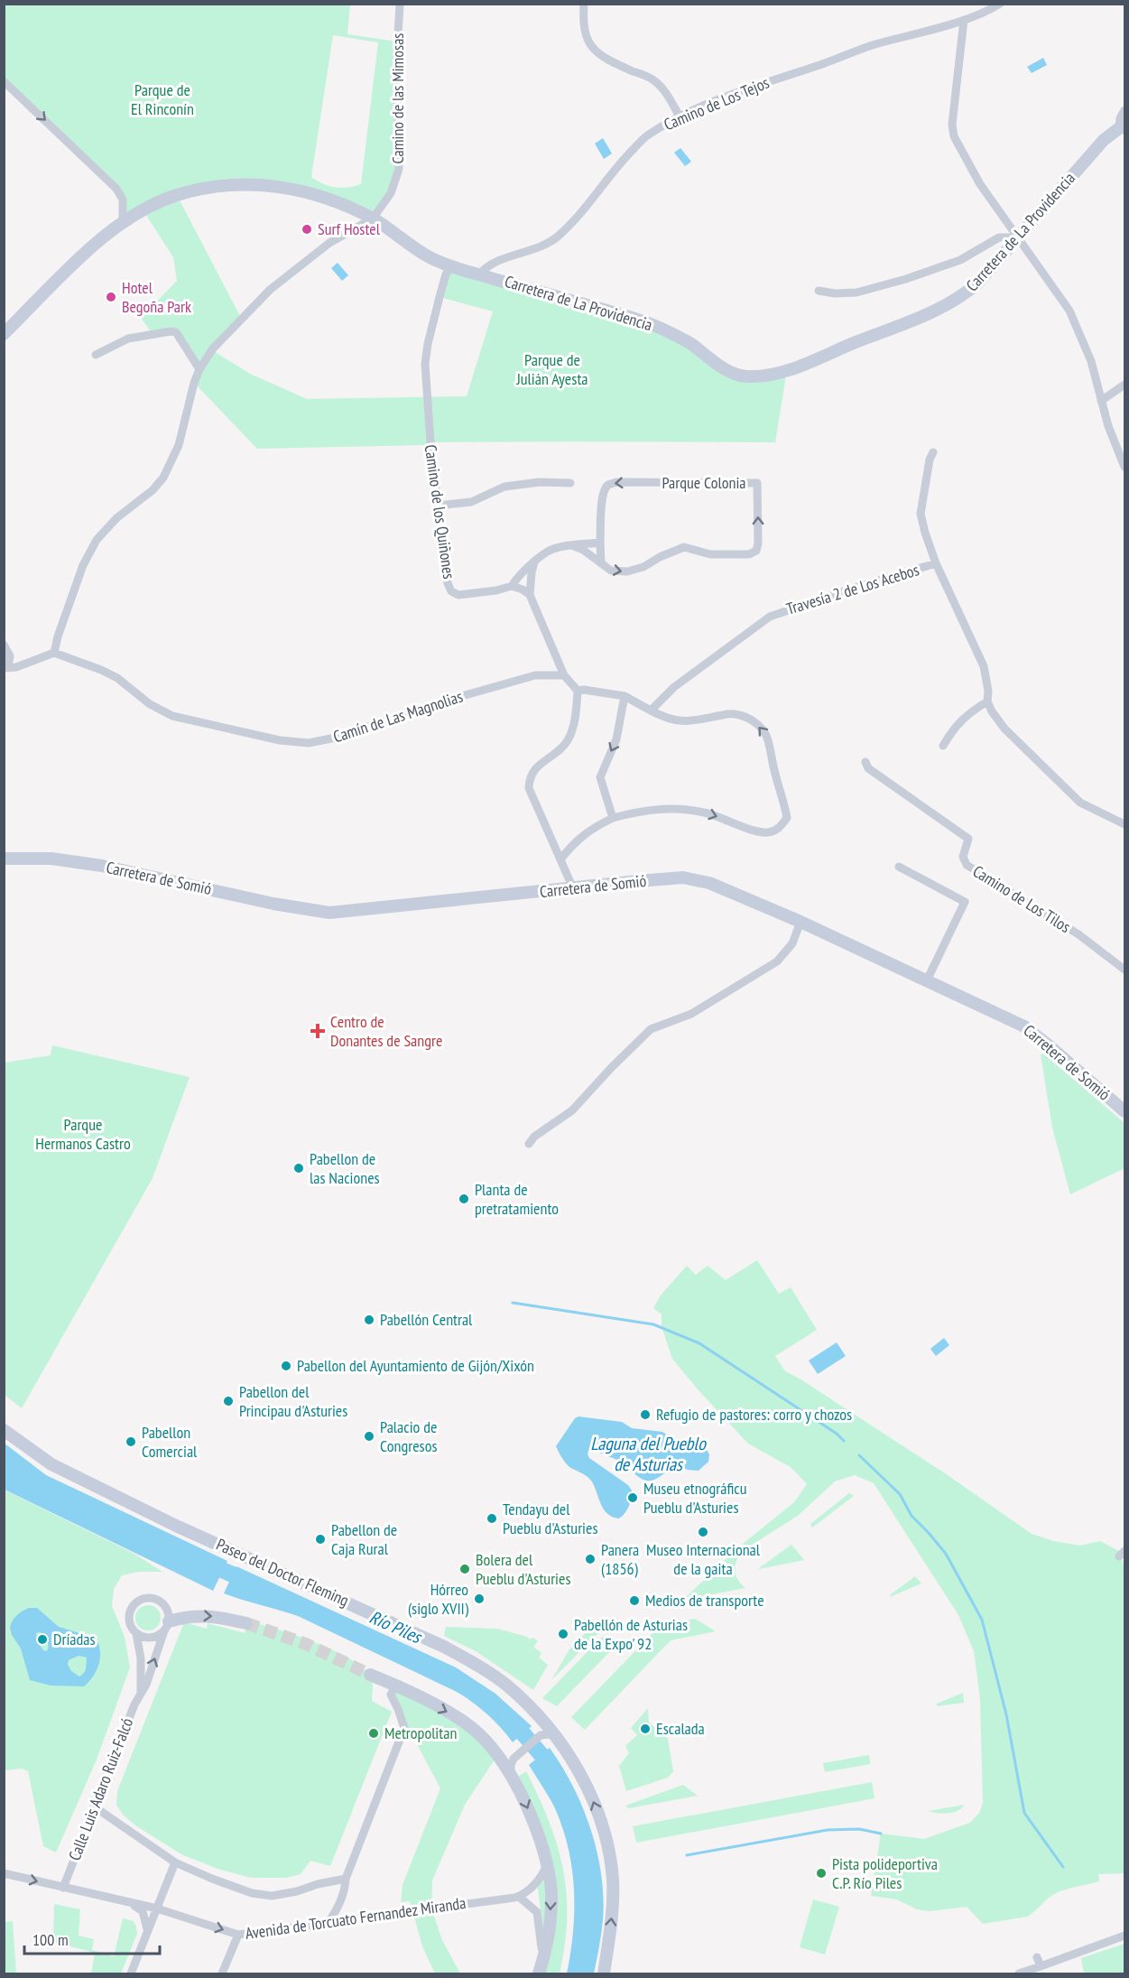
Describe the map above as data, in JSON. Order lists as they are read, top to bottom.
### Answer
{
  "streets": {
    "street": [
      "Camino de las Mimosas",
      "Camino de Los Tejos",
      "Carretera de La Providencia",
      "Parque Colonia",
      "Camino de los Quiñones",
      "Travesía 2 de Los Acebos",
      "Camín de Las Magnolias",
      "Carretera de Somió",
      "Camino de Los Tilos",
      "Paseo del Doctor Fleming",
      "Calle Luis Adaro Ruiz-Falcó",
      "Avenida de Torcuato Fernandez Miranda"
    ]
  },
  "crossings": [
    ["Camino de las Mimosas", "Carretera de La Providencia"],
    ["Camino de Los Tejos", "Carretera de La Providencia"],
    ["Carretera de La Providencia", "Camino de los Quiñones"],
    ["Calle Luis Adaro Ruiz-Falcó", "Avenida de Torcuato Fernandez Miranda"]
  ],
  "water": ["Laguna del Pueblo de Asturias", "Río Piles"],
  "parks": ["Parque de El Rinconín", "Parque de Julián Ayesta", "Parque Hermanos Castro"],
  "places": {
    "other": [
      "Surf Hostel",
      "Hotel Begoña Park",
      "Pabellon de las Naciones",
      "Planta de pretratamiento",
      "Pabellón Central",
      "Pabellon del Ayuntamiento de Gijón/Xixón",
      "Pabellon del Principau d'Asturies",
      "Refugio de pastores: corro y chozos",
      "Palacio de Congresos",
      "Pabellon Comercial",
      "Museu etnográficu Pueblu d'Asturies",
      "Tendayu del Pueblu d'Asturies",
      "Museo Internacional de la gaita",
      "Pabellon de Caja Rural",
      "Panera (1856)",
      "Bolera del Pueblu d'Asturies",
      "Hórreo (siglo XVII)",
      "Medios de transporte",
      "Pabellón de Asturias de la Expo' 92",
      "Dríadas",
      "Escalada",
      "Metropolitan",
      "Pista polideportiva C.P. Río Piles"
    ],
    "health": ["Centro de Donantes de Sangre"]
  },
  "scale_bar": "100 m"
}
